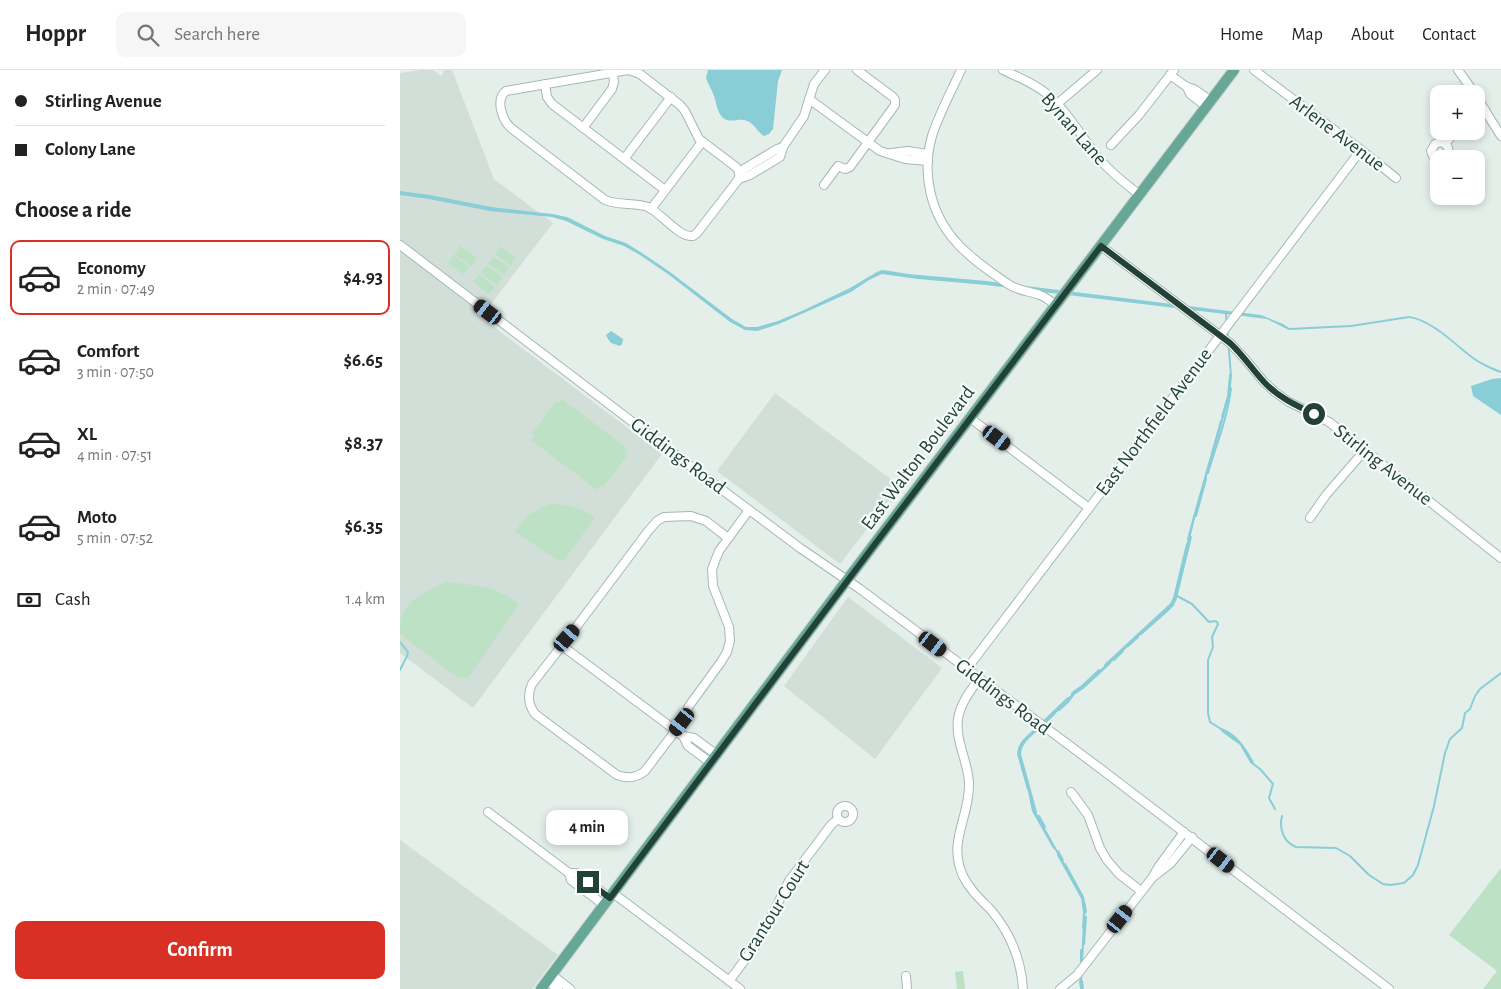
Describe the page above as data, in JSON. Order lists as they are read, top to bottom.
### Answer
{
  "streets": {
    "main road": ["East Walton Boulevard"],
    "street": [
      "Bynan Lane",
      "Arlene Avenue",
      "East Northfield Avenue",
      "Giddings Road",
      "Stirling Avenue",
      "Grantour Court"
    ]
  },
  "crossings": [
    ["Bynan Lane", "East Walton Boulevard"],
    ["Arlene Avenue", "East Northfield Avenue"],
    ["East Northfield Avenue", "Giddings Road"],
    ["East Northfield Avenue", "Stirling Avenue"],
    ["Giddings Road", "East Walton Boulevard"],
    ["East Walton Boulevard", "Stirling Avenue"]
  ],
  "page": {
    "header": "Hoppr",
    "search": "Search here",
    "nav": [
      "Home",
      "Map",
      "About",
      "Contact"
    ],
    "banner": ["Stirling Avenue", "Colony Lane"],
    "map_buttons": ["+", "−"],
    "heading": "Choose a ride",
    "list": [
      {
        "name": "Economy",
        "note": "2 min · 07:49",
        "value": "$4.93"
      },
      {
        "name": "Comfort",
        "note": "3 min · 07:50",
        "value": "$6.65"
      },
      {
        "name": "XL",
        "note": "4 min · 07:51",
        "value": "$8.37"
      },
      {
        "name": "Moto",
        "note": "5 min · 07:52",
        "value": "$6.35"
      }
    ],
    "pay": ["Cash", "1.4 km"],
    "bubble": "4 min",
    "buttons": "Confirm"
  }
}
